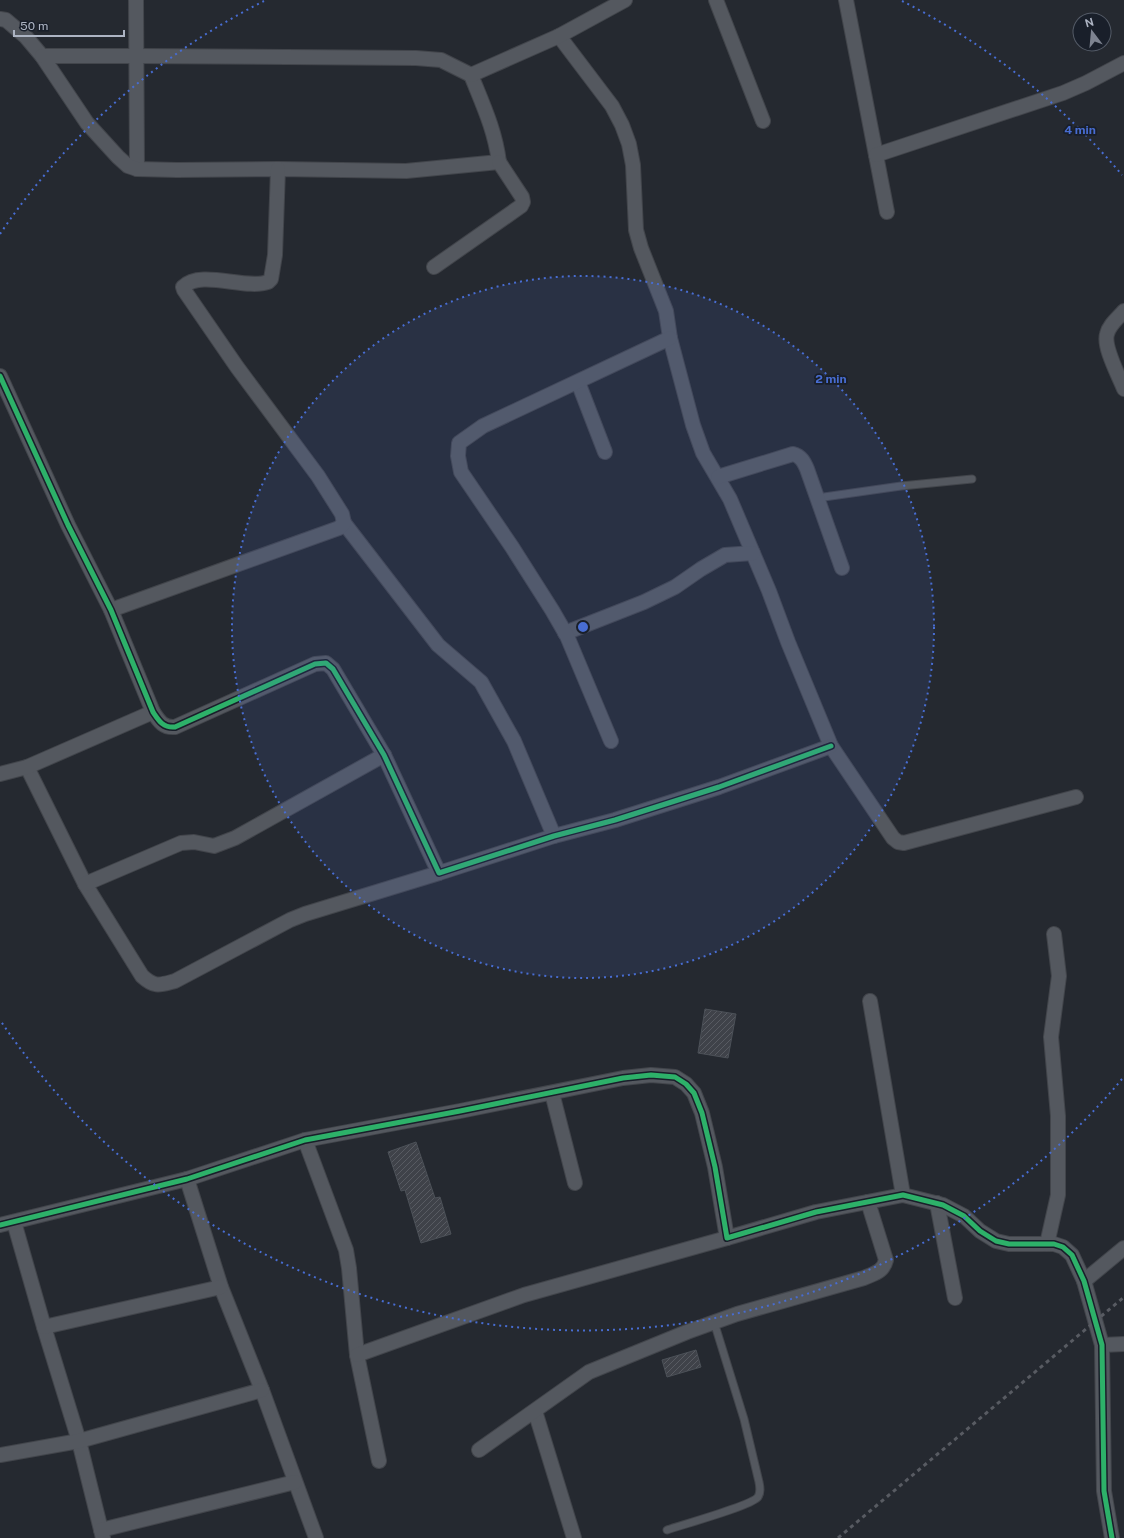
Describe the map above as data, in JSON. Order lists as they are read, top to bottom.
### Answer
{
  "scale_bar": "50 m",
  "north": "top",
  "rings": ["4 min", "2 min"]
}
